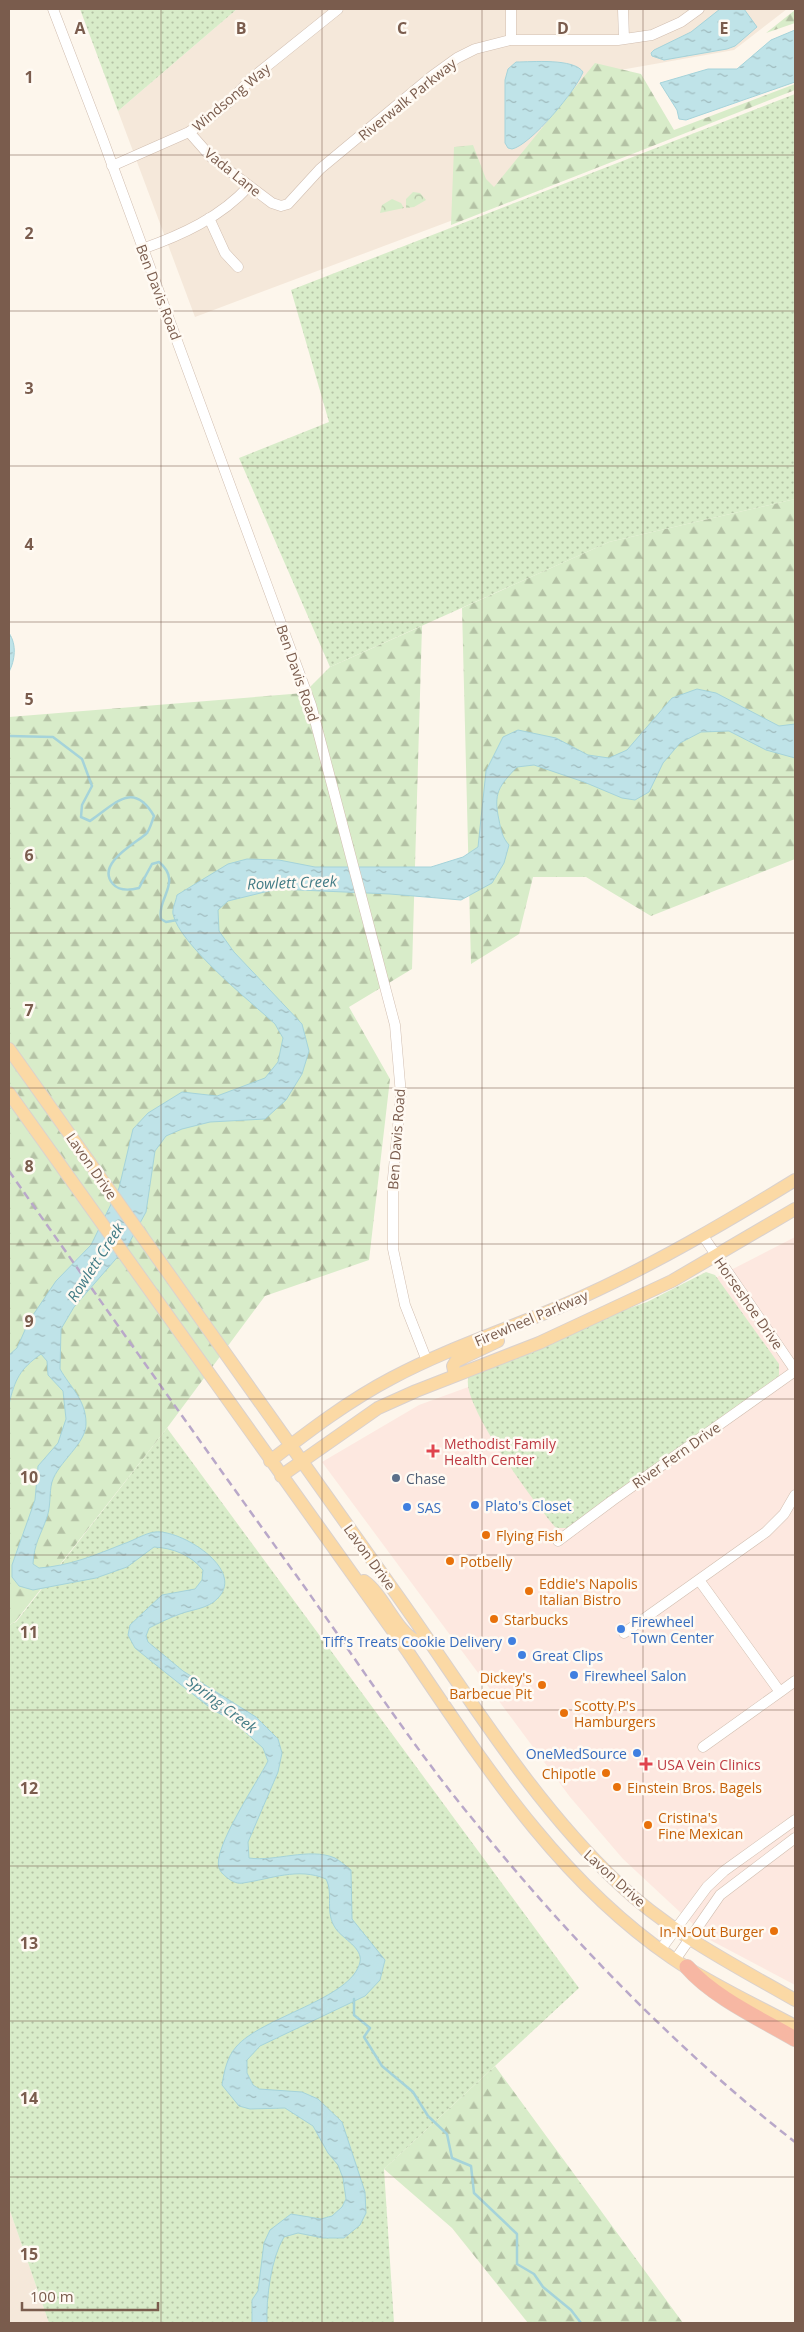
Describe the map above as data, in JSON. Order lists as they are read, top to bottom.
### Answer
{
  "streets": {
    "main road": ["Lavon Drive", "Firewheel Parkway"],
    "street": [
      "Windsong Way",
      "Riverwalk Parkway",
      "Vada Lane",
      "Ben Davis Road",
      "Horseshoe Drive",
      "River Fern Drive"
    ]
  },
  "crossings": [
    ["Windsong Way", "Vada Lane"],
    ["Windsong Way", "Ben Davis Road"],
    ["Riverwalk Parkway", "Vada Lane"],
    ["Ben Davis Road", "Firewheel Parkway"],
    ["Lavon Drive", "Firewheel Parkway"],
    ["Horseshoe Drive", "Firewheel Parkway"],
    ["Horseshoe Drive", "River Fern Drive"]
  ],
  "water": ["Rowlett Creek", "Spring Creek"],
  "places": {
    "health": ["Methodist Family Health Center", "USA Vein Clinics"],
    "other": [
      "Chase",
      "Plato's Closet",
      "SAS",
      "Flying Fish",
      "Potbelly",
      "Eddie's Napolis Italian Bistro",
      "Starbucks",
      "Firewheel Town Center",
      "Tiff's Treats Cookie Delivery",
      "Great Clips",
      "Firewheel Salon",
      "Dickey's Barbecue Pit",
      "Scotty P's Hamburgers",
      "OneMedSource",
      "Chipotle",
      "Einstein Bros. Bagels",
      "Cristina's Fine Mexican",
      "In-N-Out Burger"
    ]
  },
  "scale_bar": "100 m",
  "grid": {
    "columns": [
      "A",
      "B",
      "C",
      "D",
      "E"
    ],
    "rows": [
      "1",
      "2",
      "3",
      "4",
      "5",
      "6",
      "7",
      "8",
      "9",
      "10",
      "11",
      "12",
      "13",
      "14",
      "15"
    ]
  }
}
